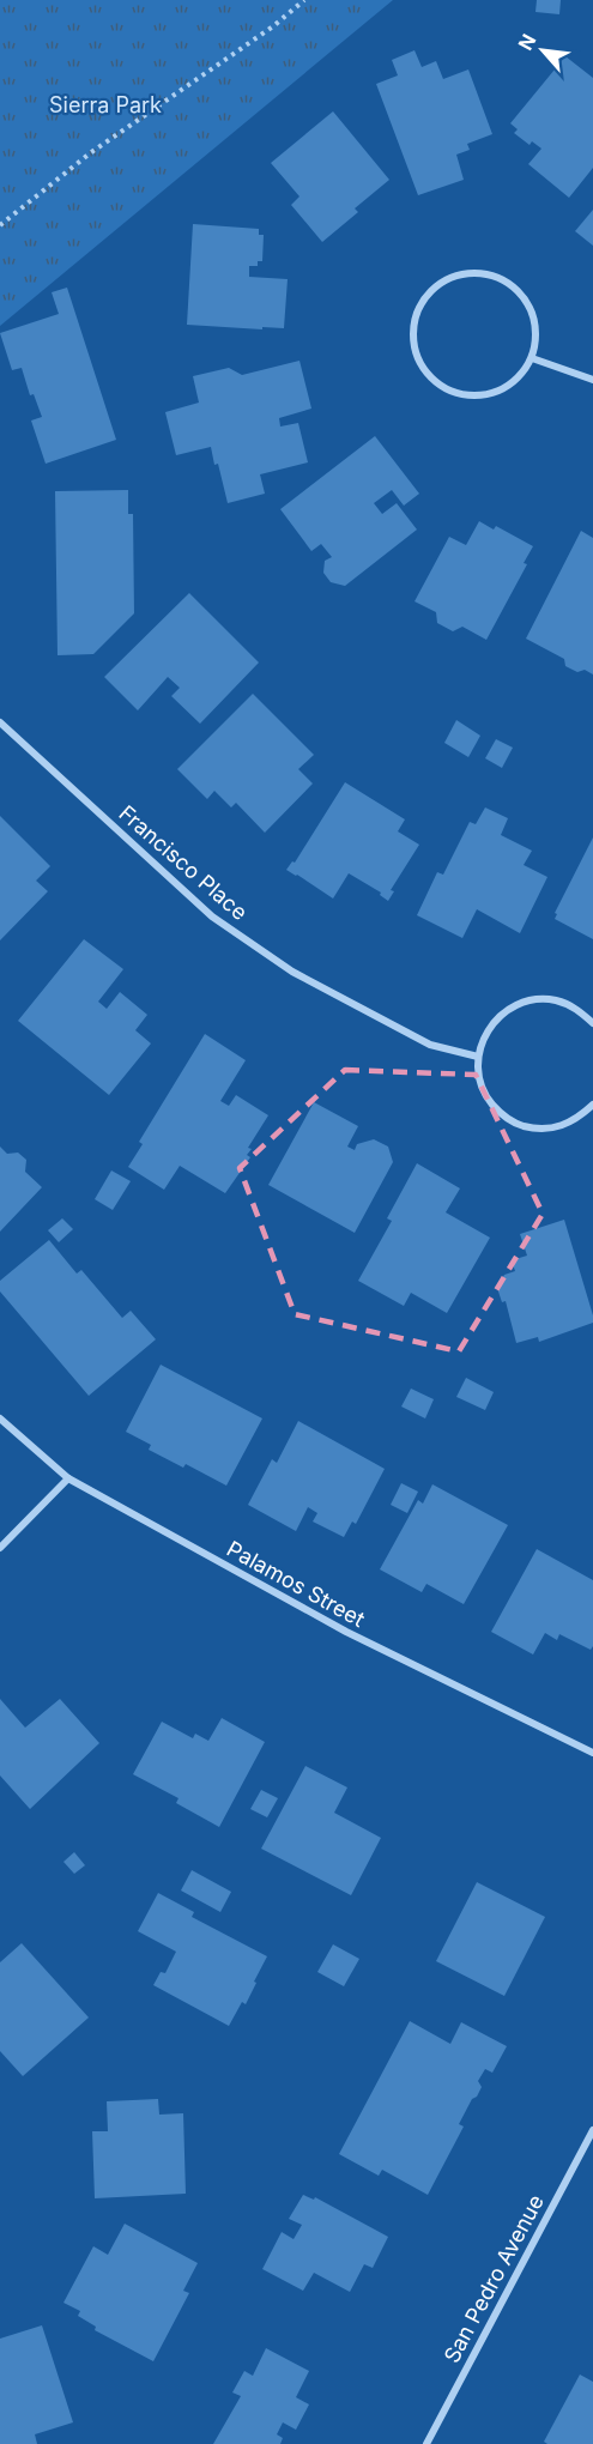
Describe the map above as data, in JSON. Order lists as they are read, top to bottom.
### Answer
{
  "streets": {
    "street": ["Francisco Place", "Palamos Street", "San Pedro Avenue"]
  },
  "parks": ["Sierra Park"],
  "north": "top left"
}
